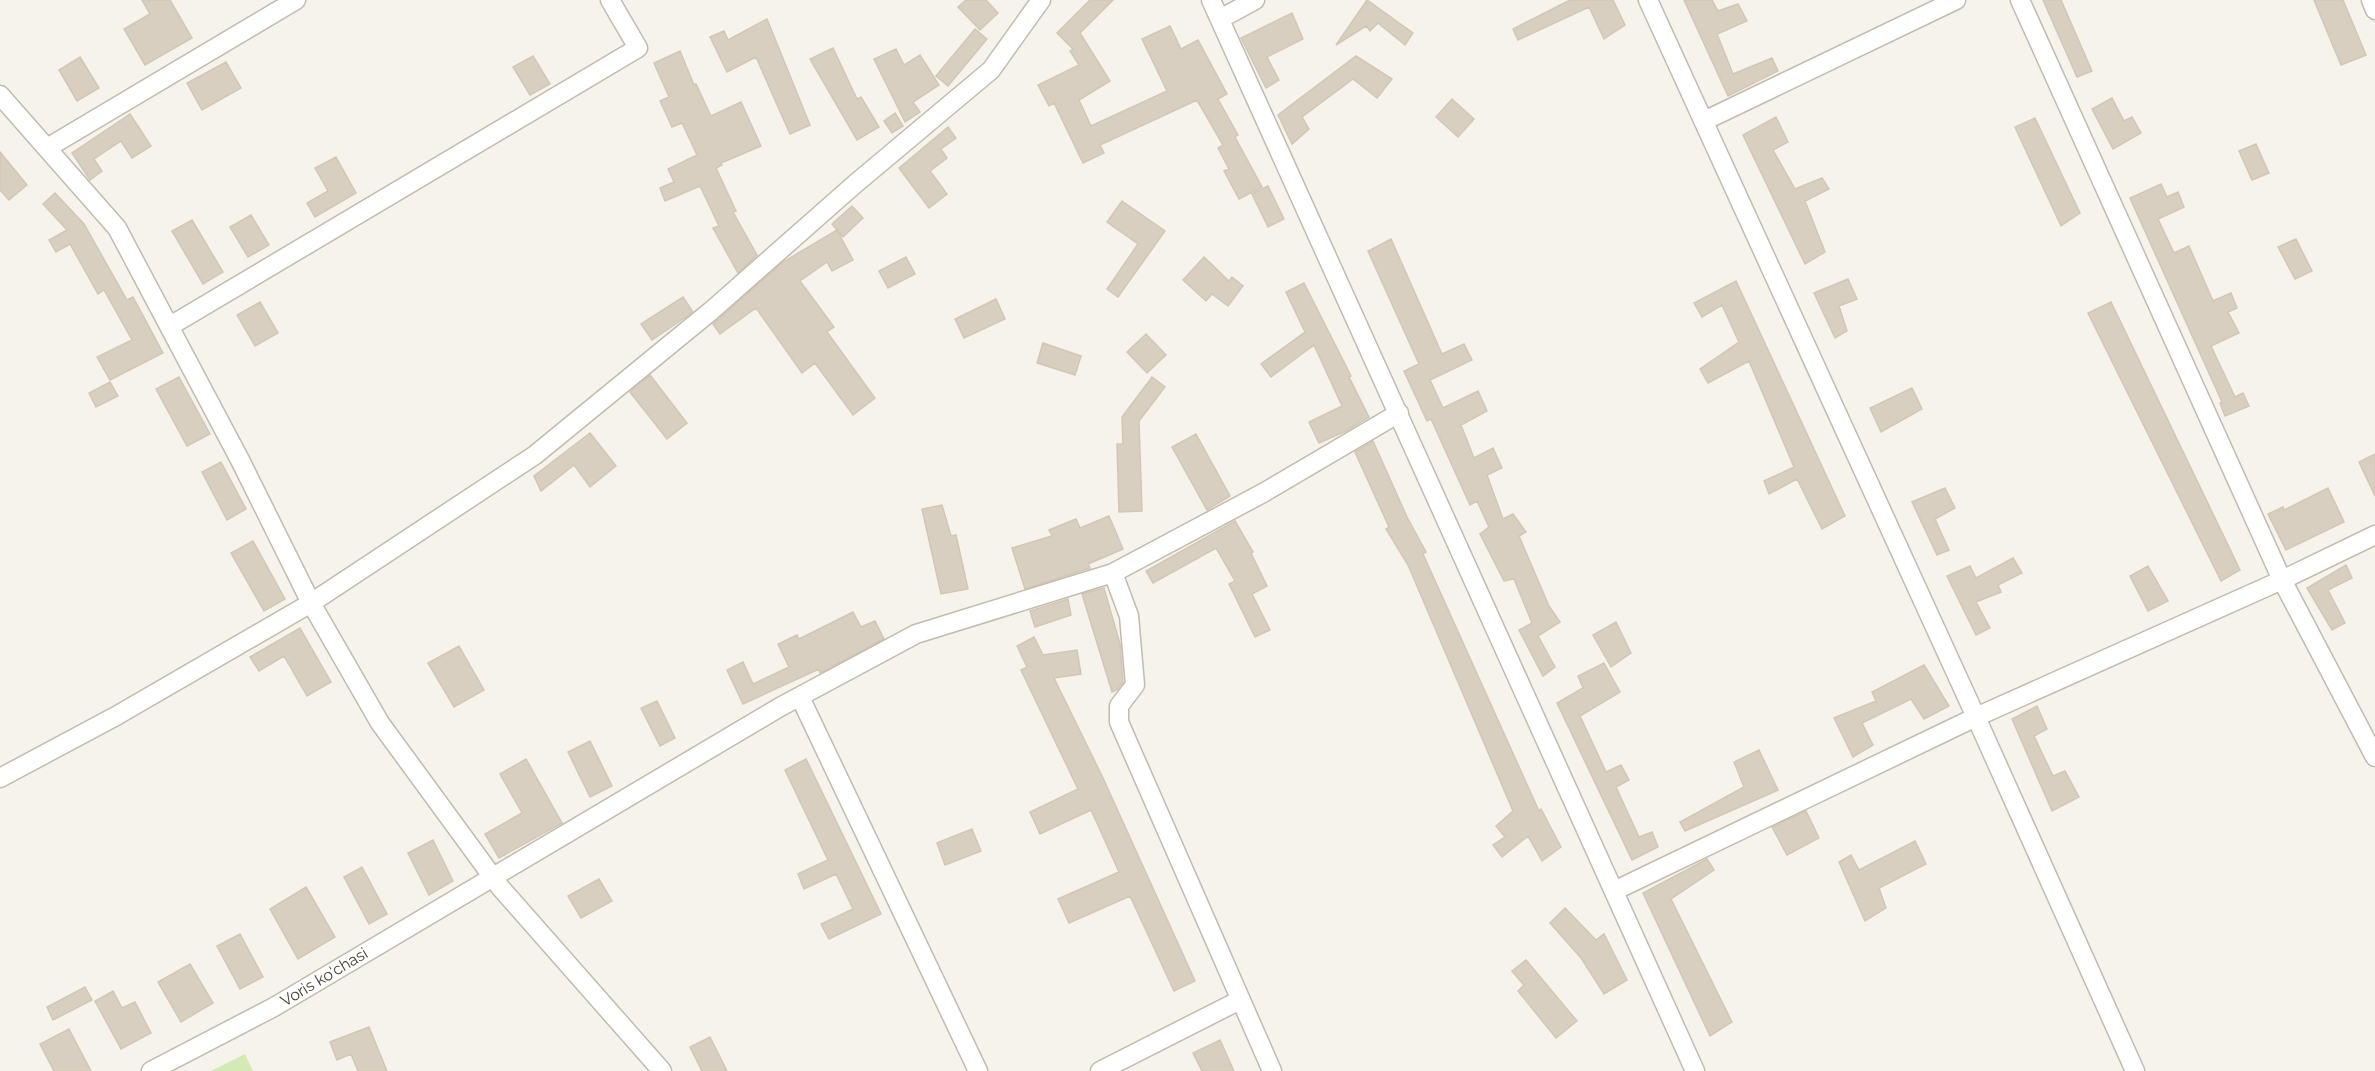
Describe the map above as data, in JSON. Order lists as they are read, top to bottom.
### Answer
{
  "streets": {
    "street": ["Voris ko'chasi"]
  }
}
